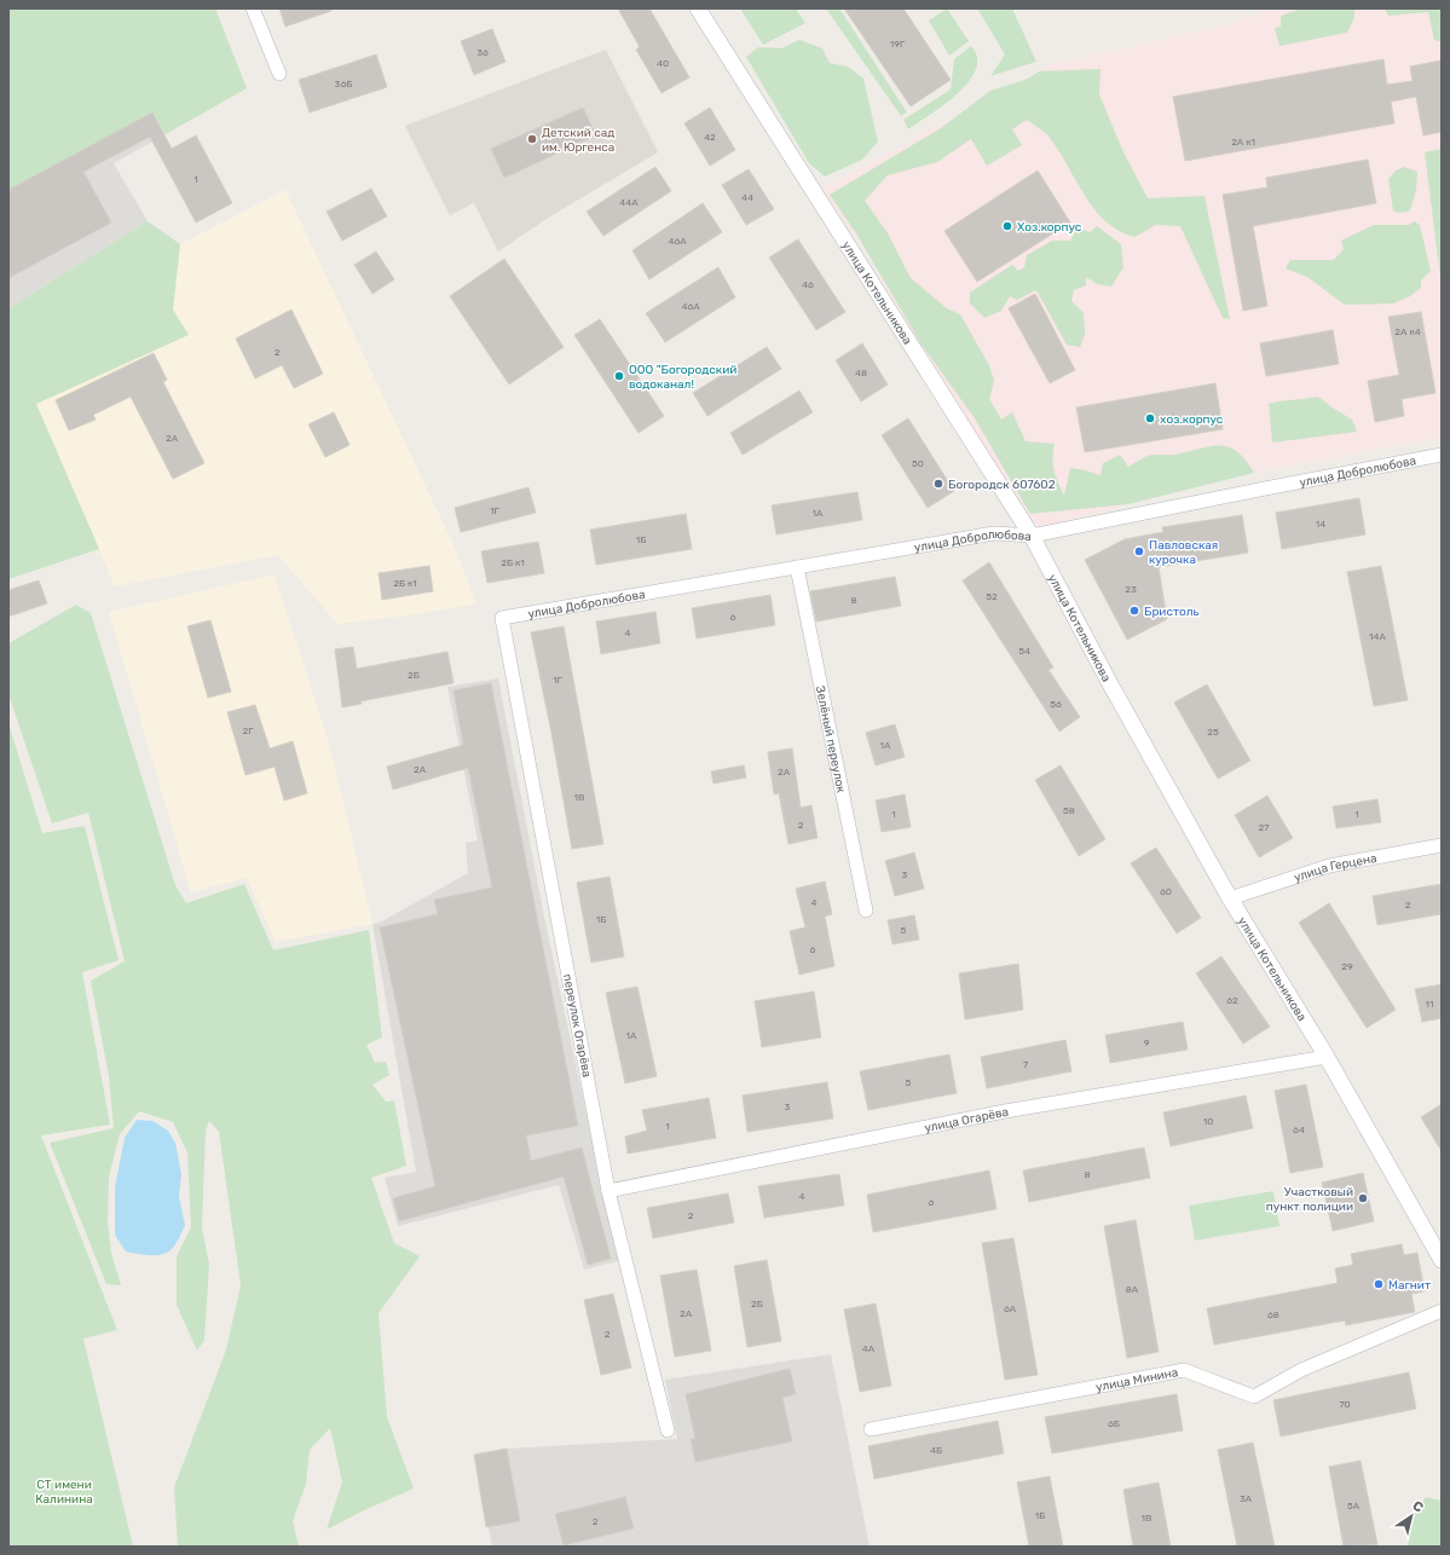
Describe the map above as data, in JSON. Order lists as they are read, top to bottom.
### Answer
{
  "streets": {
    "street": [
      "улица Котельникова",
      "улица Добролюбова",
      "Зелёный переулок",
      "улица Герцена",
      "переулок Огарёва",
      "улица Огарёва",
      "улица Минина"
    ]
  },
  "crossings": [
    ["улица Котельникова", "улица Добролюбова"],
    ["улица Котельникова", "улица Герцена"],
    ["улица Котельникова", "улица Огарёва"],
    ["улица Добролюбова", "Зелёный переулок"],
    ["улица Добролюбова", "переулок Огарёва"],
    ["переулок Огарёва", "улица Огарёва"]
  ],
  "parks": ["СТ имени Калинина"],
  "places": [
    "Детский сад им. Юргенса",
    "Хоз.корпус",
    "ООО \"Богородский водоканал!",
    "хоз.корпус",
    "Богородск 607602",
    "Павловская курочка",
    "Бристоль",
    "Участковый пункт полиции",
    "Магнит"
  ],
  "house_numbers": [
    "19Г",
    "36",
    "40",
    "36Б",
    "42",
    "2А к1",
    "1",
    "44",
    "44А",
    "46А",
    "46",
    "46А",
    "2А к4",
    "2",
    "48",
    "2А",
    "50",
    "1Г",
    "1А",
    "14",
    "1Б",
    "2Б к1",
    "2Б к1",
    "23",
    "52",
    "8",
    "6",
    "4",
    "14А",
    "54",
    "2Б",
    "1Г",
    "56",
    "2Г",
    "25",
    "1А",
    "2А",
    "2А",
    "1В",
    "58",
    "1",
    "1",
    "2",
    "27",
    "3",
    "60",
    "4",
    "2",
    "1Б",
    "5",
    "6",
    "29",
    "62",
    "11",
    "1А",
    "9",
    "7",
    "5",
    "3",
    "10",
    "1",
    "64",
    "8",
    "4",
    "6",
    "2",
    "8А",
    "2Б",
    "6А",
    "2А",
    "68",
    "2",
    "4А",
    "70",
    "6Б",
    "4Б",
    "3А",
    "5А",
    "1Б",
    "1В",
    "2"
  ],
  "north": "top right"
}
